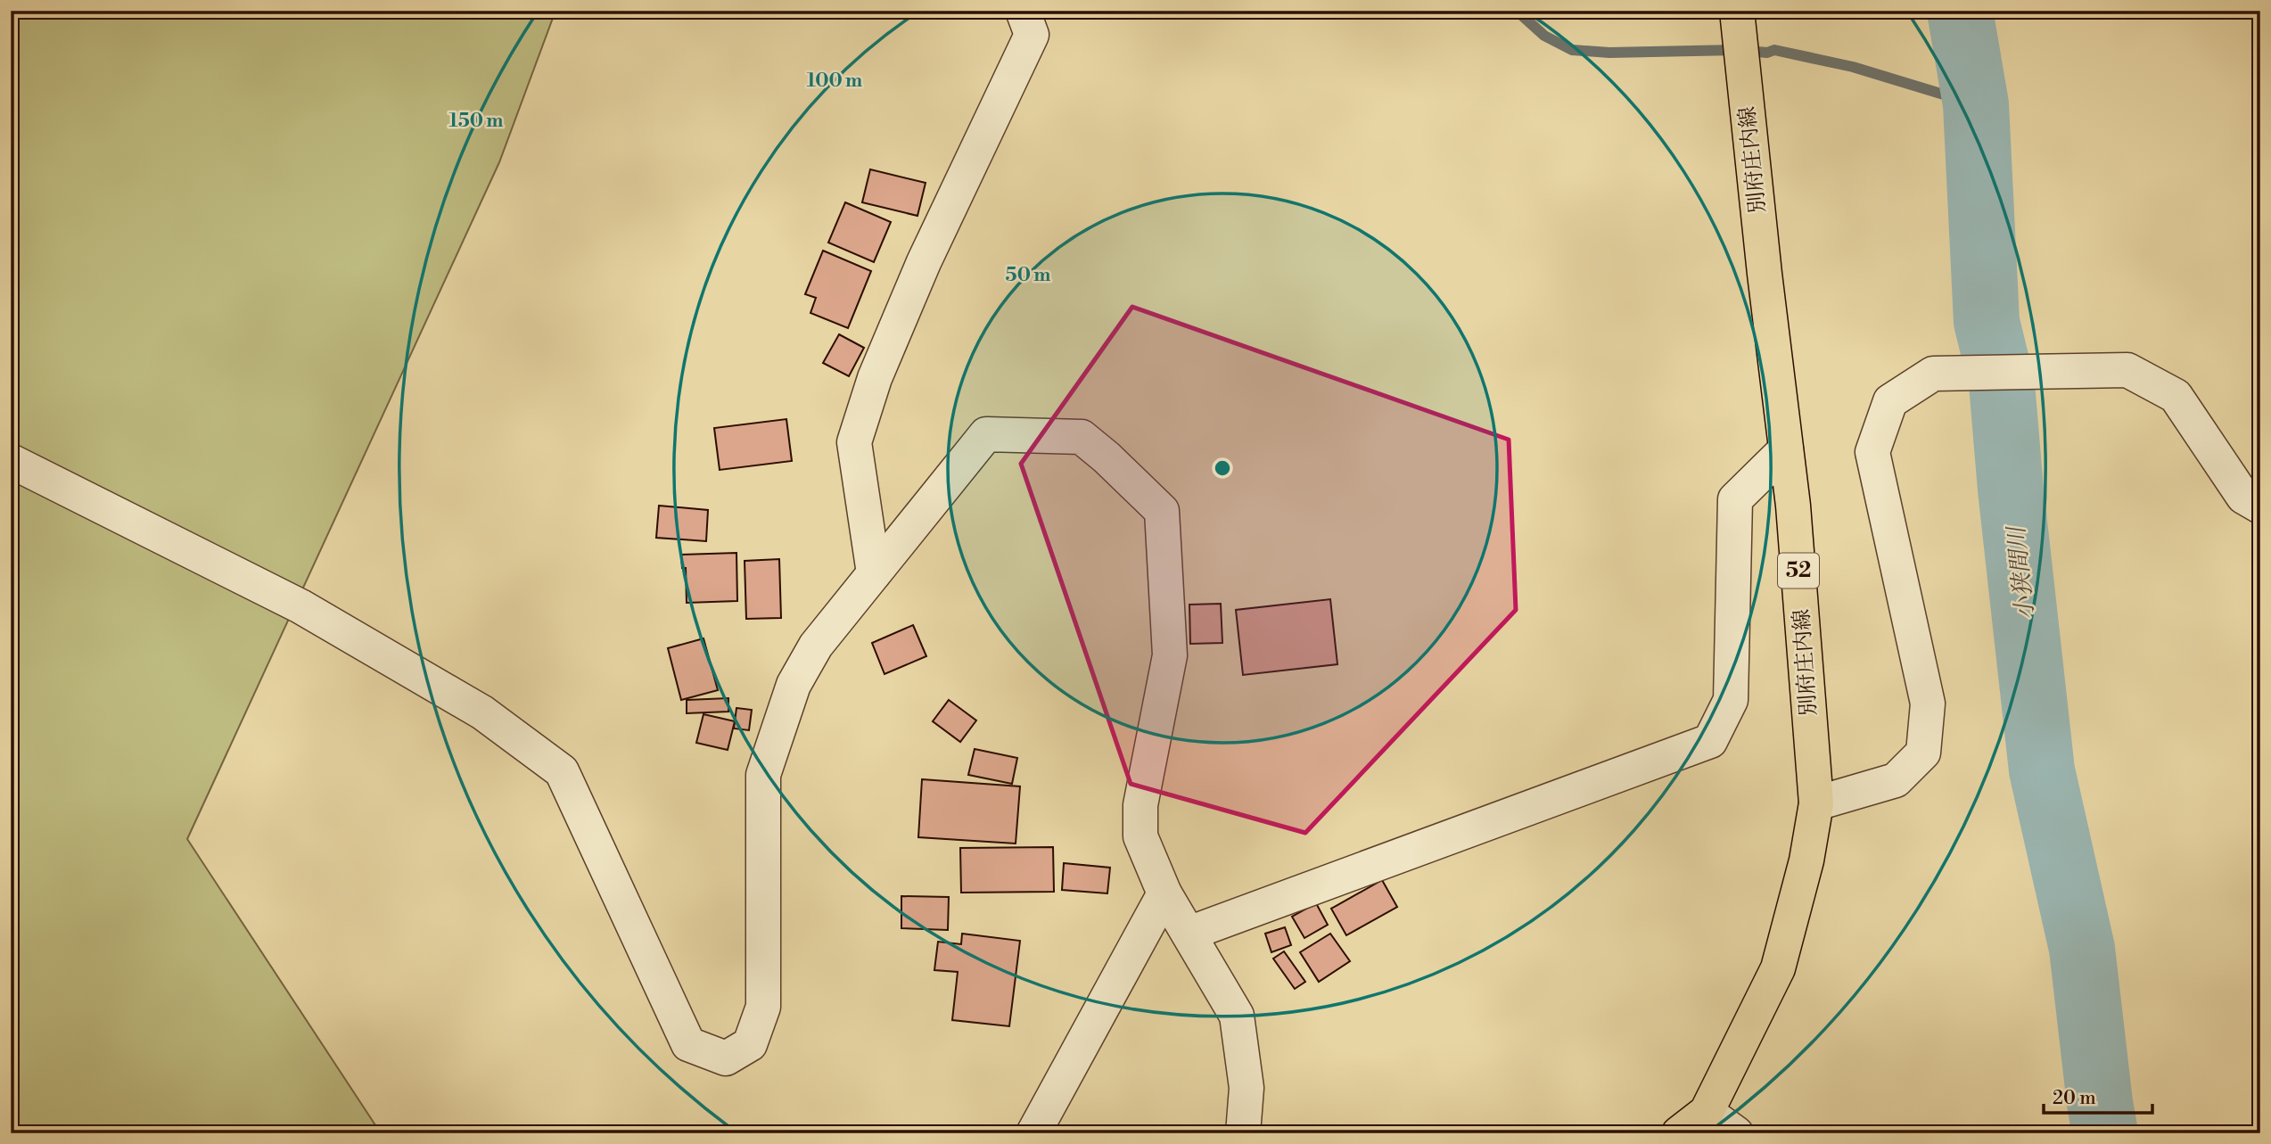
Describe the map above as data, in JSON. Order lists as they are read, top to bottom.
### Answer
{
  "streets": {
    "main road": ["別府庄内線", "52"]
  },
  "water": ["小狭間川"],
  "scale_bar": "20 m",
  "rings": ["100 m", "150 m", "50 m"]
}
